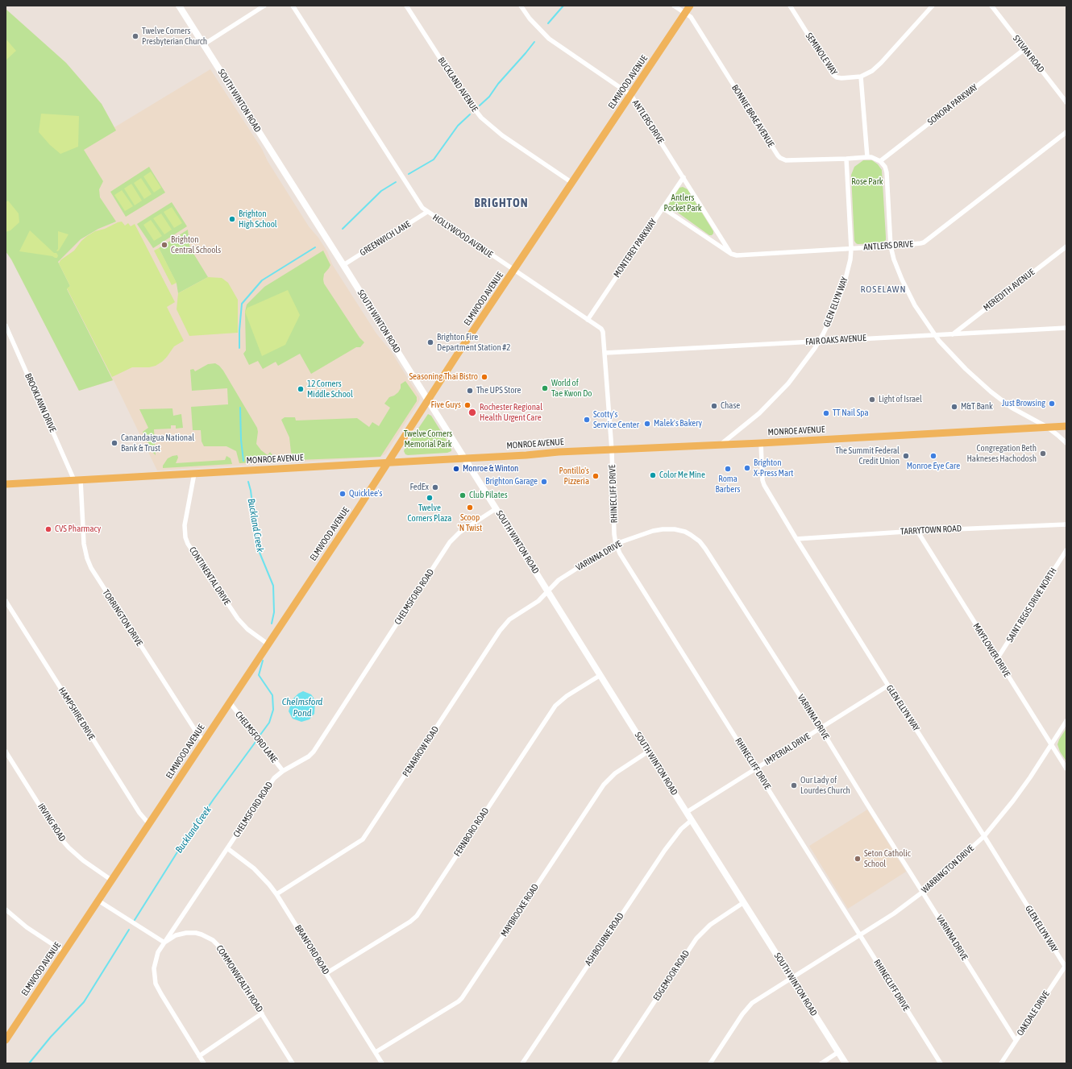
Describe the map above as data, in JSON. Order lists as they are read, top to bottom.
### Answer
{
  "streets": {
    "main road": ["ELMWOOD AVENUE", "SOUTH WINTON ROAD", "MONROE AVENUE"],
    "street": [
      "SEMINOLE WAY",
      "SYLVAN ROAD",
      "BUCKLAND AVENUE",
      "SONORA PARKWAY",
      "BONNIE BRAE AVENUE",
      "ANTLERS DRIVE",
      "HOLLYWOOD AVENUE",
      "GREENWICH LANE",
      "MONTEREY PARKWAY",
      "MEREDITH AVENUE",
      "GLEN ELLYN WAY",
      "FAIR OAKS AVENUE",
      "BROOKLAWN DRIVE",
      "RHINECLIFF DRIVE",
      "TARRYTOWN ROAD",
      "VARINNA DRIVE",
      "CONTINENTAL DRIVE",
      "CHELMSFORD ROAD",
      "SAINT REGIS DRIVE NORTH",
      "TORRINGTON DRIVE",
      "MAYFLOWER DRIVE",
      "HAMPSHIRE DRIVE",
      "CHELMSFORD LANE",
      "IMPERIAL DRIVE",
      "PENARROW ROAD",
      "IRVING ROAD",
      "FERNBORO ROAD",
      "WARRINGTON DRIVE",
      "MAYBROOKE ROAD",
      "ASHBOURNE ROAD",
      "BRANFORD ROAD",
      "EDGEMOOR ROAD",
      "COMMONWEALTH ROAD",
      "OAKDALE DRIVE"
    ]
  },
  "crossings": [
    ["SYLVAN ROAD", "SONORA PARKWAY"],
    ["ELMWOOD AVENUE", "BUCKLAND AVENUE"],
    ["ELMWOOD AVENUE", "SOUTH WINTON ROAD"],
    ["ELMWOOD AVENUE", "BONNIE BRAE AVENUE"],
    ["ELMWOOD AVENUE", "ANTLERS DRIVE"],
    ["ELMWOOD AVENUE", "HOLLYWOOD AVENUE"],
    ["ELMWOOD AVENUE", "MONROE AVENUE"],
    ["ELMWOOD AVENUE", "CONTINENTAL DRIVE"],
    ["ELMWOOD AVENUE", "TORRINGTON DRIVE"],
    ["ELMWOOD AVENUE", "HAMPSHIRE DRIVE"],
    ["ELMWOOD AVENUE", "CHELMSFORD LANE"],
    ["ELMWOOD AVENUE", "IRVING ROAD"],
    ["SOUTH WINTON ROAD", "GREENWICH LANE"],
    ["SOUTH WINTON ROAD", "MONROE AVENUE"],
    ["SOUTH WINTON ROAD", "VARINNA DRIVE"],
    ["SOUTH WINTON ROAD", "CHELMSFORD ROAD"],
    ["SOUTH WINTON ROAD", "IMPERIAL DRIVE"],
    ["SOUTH WINTON ROAD", "PENARROW ROAD"],
    ["SOUTH WINTON ROAD", "FERNBORO ROAD"],
    ["SOUTH WINTON ROAD", "WARRINGTON DRIVE"],
    ["SOUTH WINTON ROAD", "MAYBROOKE ROAD"],
    ["SOUTH WINTON ROAD", "ASHBOURNE ROAD"],
    ["SOUTH WINTON ROAD", "EDGEMOOR ROAD"],
    ["BONNIE BRAE AVENUE", "GLEN ELLYN WAY"],
    ["ANTLERS DRIVE", "MONTEREY PARKWAY"],
    ["ANTLERS DRIVE", "GLEN ELLYN WAY"],
    ["HOLLYWOOD AVENUE", "GREENWICH LANE"],
    ["HOLLYWOOD AVENUE", "MONTEREY PARKWAY"],
    ["HOLLYWOOD AVENUE", "FAIR OAKS AVENUE"],
    ["HOLLYWOOD AVENUE", "MONROE AVENUE"],
    ["HOLLYWOOD AVENUE", "RHINECLIFF DRIVE"],
    ["MEREDITH AVENUE", "FAIR OAKS AVENUE"],
    ["GLEN ELLYN WAY", "FAIR OAKS AVENUE"],
    ["GLEN ELLYN WAY", "MONROE AVENUE"],
    ["GLEN ELLYN WAY", "TARRYTOWN ROAD"],
    ["GLEN ELLYN WAY", "IMPERIAL DRIVE"],
    ["GLEN ELLYN WAY", "WARRINGTON DRIVE"],
    ["GLEN ELLYN WAY", "OAKDALE DRIVE"],
    ["BROOKLAWN DRIVE", "MONROE AVENUE"],
    ["BROOKLAWN DRIVE", "TORRINGTON DRIVE"],
    ["MONROE AVENUE", "RHINECLIFF DRIVE"],
    ["MONROE AVENUE", "CONTINENTAL DRIVE"],
    ["MONROE AVENUE", "TORRINGTON DRIVE"],
    ["RHINECLIFF DRIVE", "VARINNA DRIVE"],
    ["RHINECLIFF DRIVE", "IMPERIAL DRIVE"],
    ["RHINECLIFF DRIVE", "WARRINGTON DRIVE"],
    ["TARRYTOWN ROAD", "MAYFLOWER DRIVE"],
    ["VARINNA DRIVE", "IMPERIAL DRIVE"],
    ["VARINNA DRIVE", "PENARROW ROAD"],
    ["VARINNA DRIVE", "WARRINGTON DRIVE"],
    ["VARINNA DRIVE", "OAKDALE DRIVE"],
    ["CHELMSFORD ROAD", "CHELMSFORD LANE"],
    ["CHELMSFORD ROAD", "BRANFORD ROAD"],
    ["CHELMSFORD ROAD", "COMMONWEALTH ROAD"],
    ["SAINT REGIS DRIVE NORTH", "MAYFLOWER DRIVE"],
    ["MAYFLOWER DRIVE", "WARRINGTON DRIVE"],
    ["PENARROW ROAD", "BRANFORD ROAD"],
    ["FERNBORO ROAD", "BRANFORD ROAD"],
    ["MAYBROOKE ROAD", "BRANFORD ROAD"]
  ],
  "districts": ["BRIGHTON", "ROSELAWN"],
  "water": ["Buckland Creek", "Chelmsford Pond"],
  "parks": ["Rose Park", "Antlers Pocket Park", "Twelve Corners Memorial Park"],
  "places": [
    "Twelve Corners Presbyterian Church",
    "Brighton High School",
    "Brighton Central Schools",
    "Brighton Fire Department Station #2",
    "Seasoning Thai Bistro",
    "World of Tae Kwon Do",
    "12 Corners Middle School",
    "The UPS Store",
    "Light of Israel",
    "Just Browsing",
    "Five Guys",
    "Chase",
    "M&T Bank",
    "Rochester Regional Health Urgent Care",
    "TT Nail Spa",
    "Scotty's Service Center",
    "Malek's Bakery",
    "Canandaigua National Bank & Trust",
    "Congregation Beth Hakneses Hachodosh",
    "The Summit Federal Credit Union",
    "Monroe Eye Care",
    "Brighton X-Press Mart",
    "Monroe & Winton",
    "Roma Barbers",
    "Color Me Mine",
    "Pontillo's Pizzeria",
    "Brighton Garage",
    "FedEx",
    "Quicklee's",
    "Club Pilates",
    "Twelve Corners Plaza",
    "Scoop 'N Twist",
    "CVS Pharmacy",
    "Our Lady of Lourdes Church",
    "Seton Catholic School"
  ]
}
